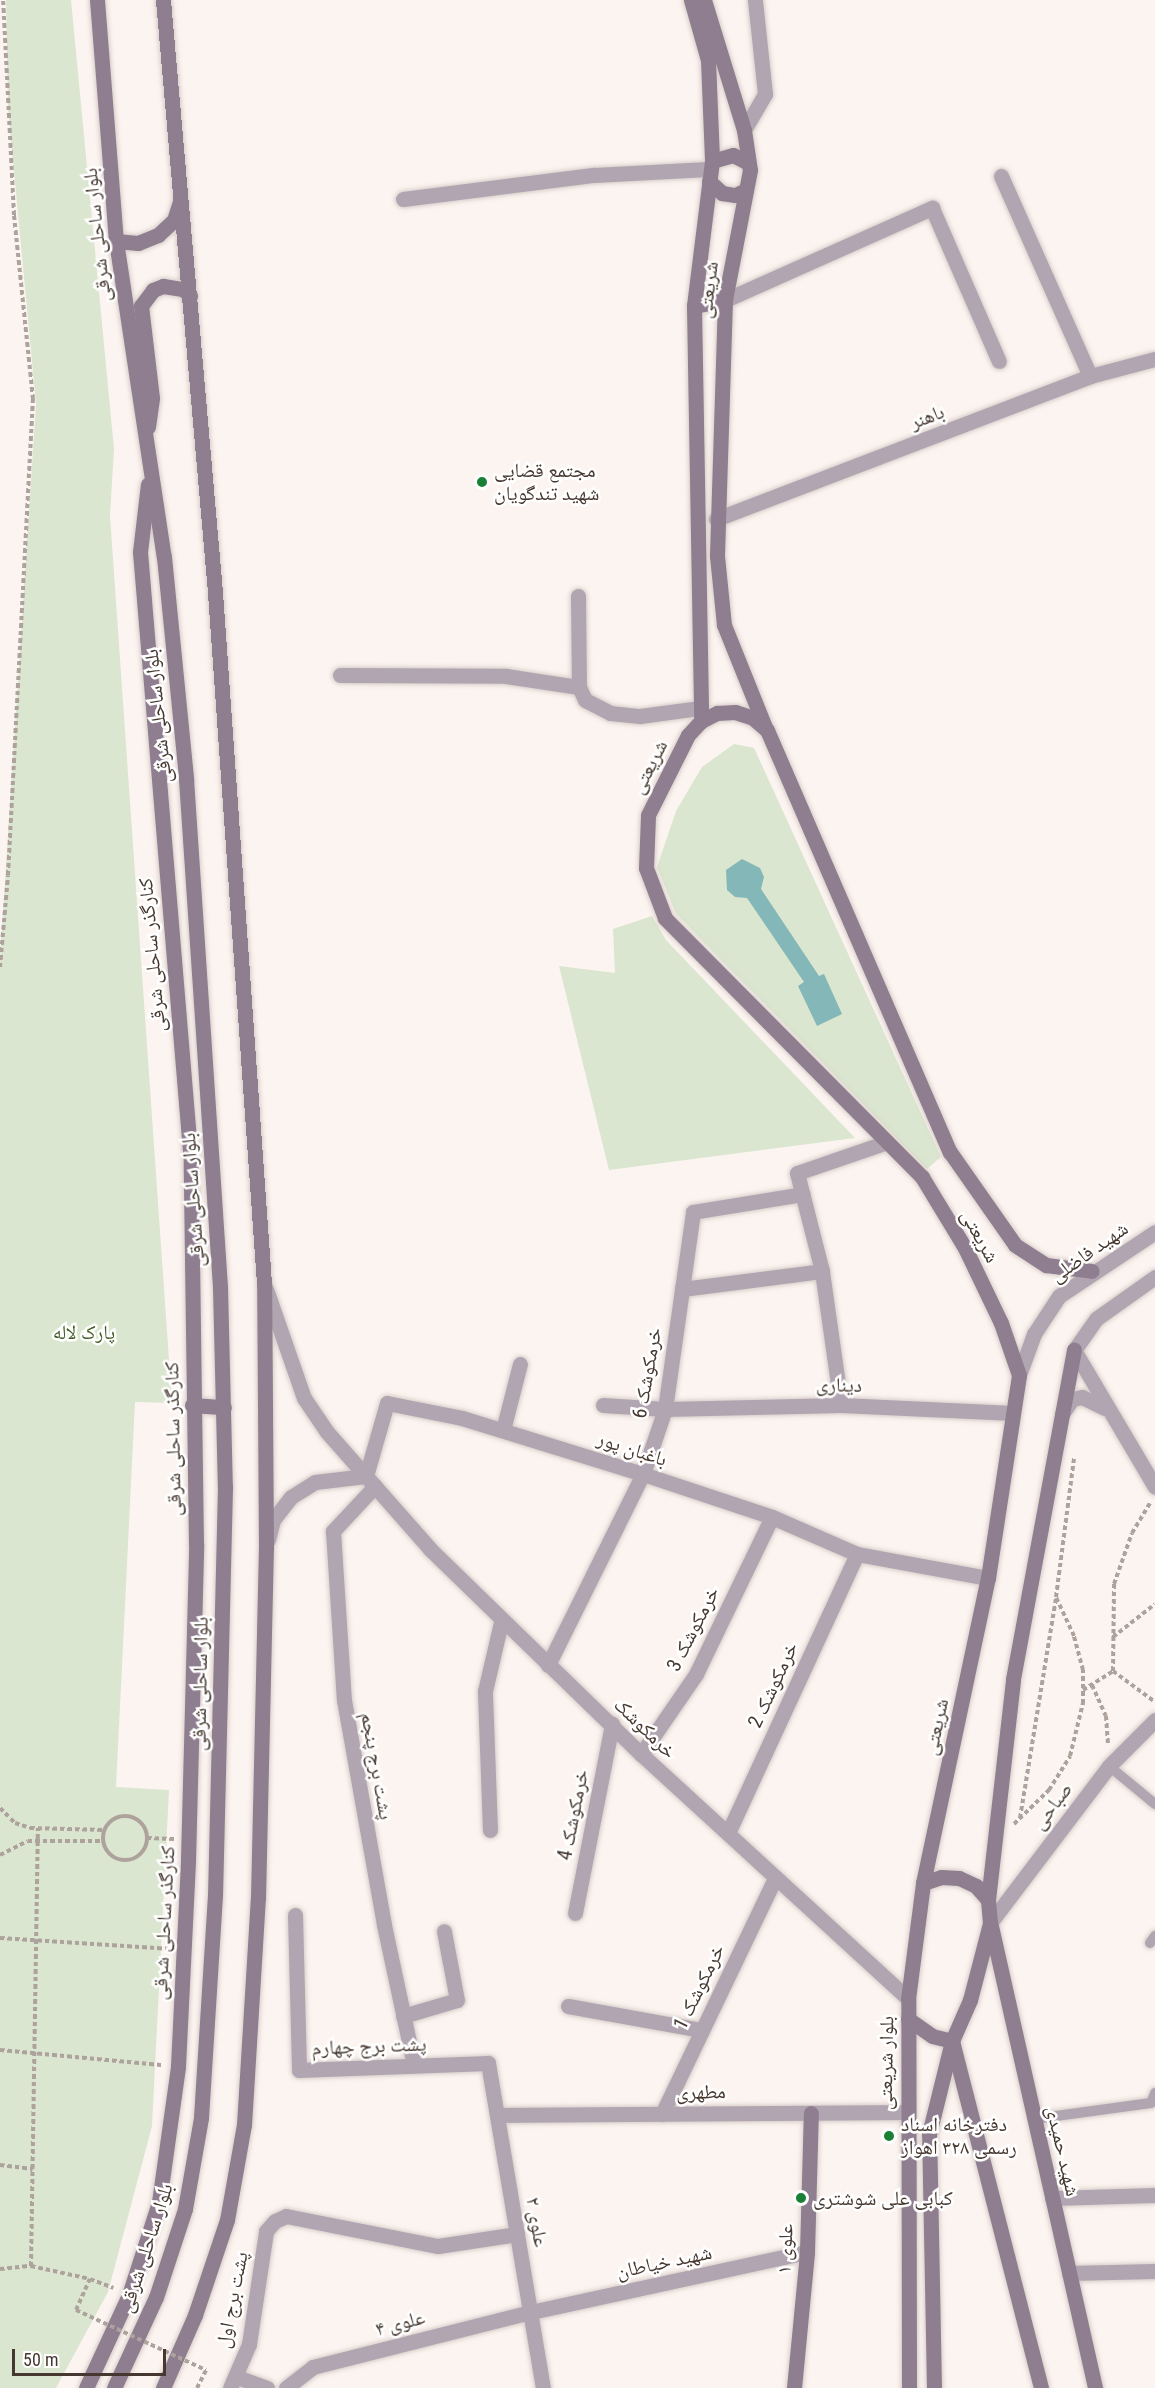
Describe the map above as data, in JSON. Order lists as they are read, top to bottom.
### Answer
{
  "streets": {
    "main road": [
      "بلوار ساحلی شرقی",
      "شریعتی",
      "کنارگذر ساحلی شرقی",
      "بلوار شریعتی",
      "شهید حمیدی",
      "علوی ۱"
    ],
    "street": [
      "باهنر",
      "شهید فاضلی",
      "خرمکوشک 6",
      "دیناری",
      "باغبان پور",
      "خرمکوشک 3",
      "خرمکوشک 2",
      "خرمکوشک",
      "پشت برج پنجم",
      "صباحی",
      "خرمکوشک 4",
      "خرمکوشک 1",
      "پشت برج چهارم",
      "مطهری",
      "علوی ۲",
      "شهید خیاطان",
      "پشت برج اول",
      "علوی ۴"
    ]
  },
  "crossings": [
    ["بلوار ساحلی شرقی", "کنارگذر ساحلی شرقی"],
    ["شریعتی", "باهنر"],
    ["شریعتی", "شهید فاضلی"],
    ["شریعتی", "دیناری"],
    ["شریعتی", "باغبان پور"],
    ["شریعتی", "بلوار شریعتی"],
    ["خرمکوشک 6", "دیناری"],
    ["خرمکوشک 6", "باغبان پور"],
    ["خرمکوشک 6", "خرمکوشک"],
    ["باغبان پور", "خرمکوشک 3"],
    ["باغبان پور", "خرمکوشک 2"],
    ["باغبان پور", "خرمکوشک"],
    ["باغبان پور", "پشت برج پنجم"],
    ["خرمکوشک 3", "خرمکوشک"],
    ["خرمکوشک 2", "خرمکوشک"],
    ["خرمکوشک", "پشت برج پنجم"],
    ["خرمکوشک", "خرمکوشک 4"],
    ["خرمکوشک", "خرمکوشک 1"],
    ["خرمکوشک", "بلوار شریعتی"],
    ["پشت برج پنجم", "پشت برج چهارم"],
    ["صباحی", "شهید حمیدی"],
    ["خرمکوشک 1", "مطهری"],
    ["پشت برج چهارم", "علوی ۲"],
    ["بلوار شریعتی", "مطهری"],
    ["مطهری", "علوی ۲"],
    ["مطهری", "علوی ۱"],
    ["علوی ۲", "شهید خیاطان"],
    ["علوی ۲", "پشت برج اول"],
    ["علوی ۲", "علوی ۴"],
    ["علوی ۱", "شهید خیاطان"],
    ["شهید خیاطان", "علوی ۴"]
  ],
  "parks": ["پارک لاله"],
  "places": ["مجتمع قضایی شهید تندگویان", "دفترخانه اسناد رسمی ۳۲۸ اهواز", "کبابی علی شوشتری"],
  "scale_bar": "50 m"
}
